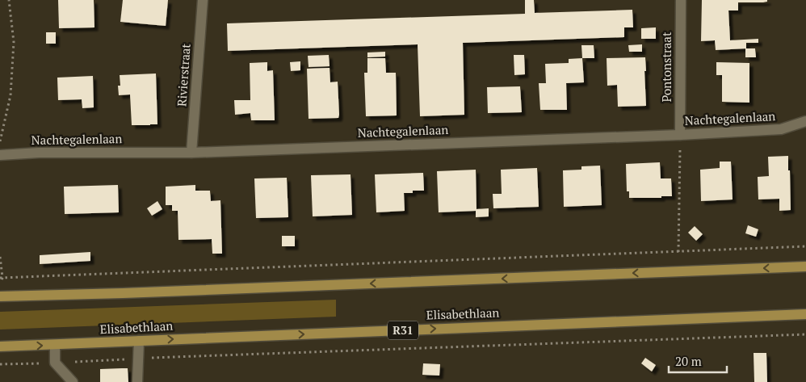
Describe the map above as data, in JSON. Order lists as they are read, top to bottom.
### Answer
{
  "streets": {
    "main road": ["Elisabethlaan", "R31"],
    "street": ["Pontonstraat", "Rivierstraat", "Nachtegalenlaan"]
  },
  "crossings": [
    ["Pontonstraat", "Nachtegalenlaan"],
    ["Rivierstraat", "Nachtegalenlaan"]
  ],
  "scale_bar": "20 m"
}
